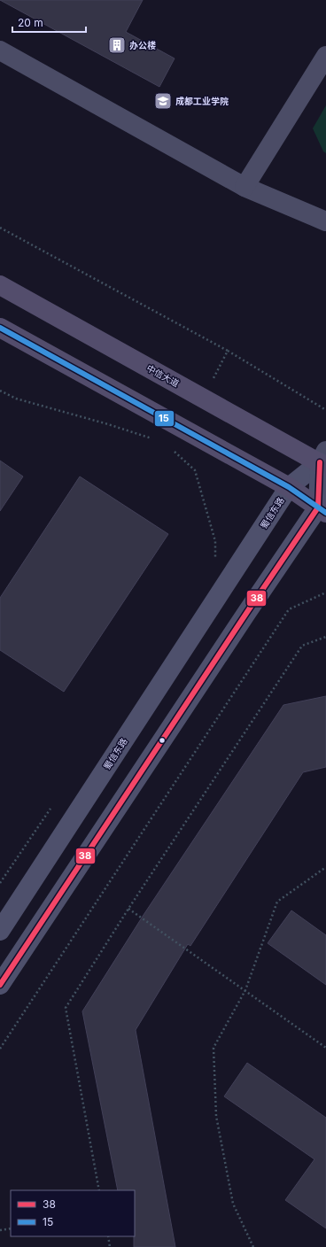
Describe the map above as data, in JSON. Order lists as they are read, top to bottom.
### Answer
{
  "streets": {
    "main road": ["中信大道", "蜀信东路"]
  },
  "crossings": [
    ["中信大道", "蜀信东路"]
  ],
  "places": {
    "building": ["办公楼"],
    "school or university": ["成都工业学院"]
  },
  "lines": ["transit line 15", "transit line 38"],
  "legend": ["38", "15"],
  "scale_bar": "20 m"
}
